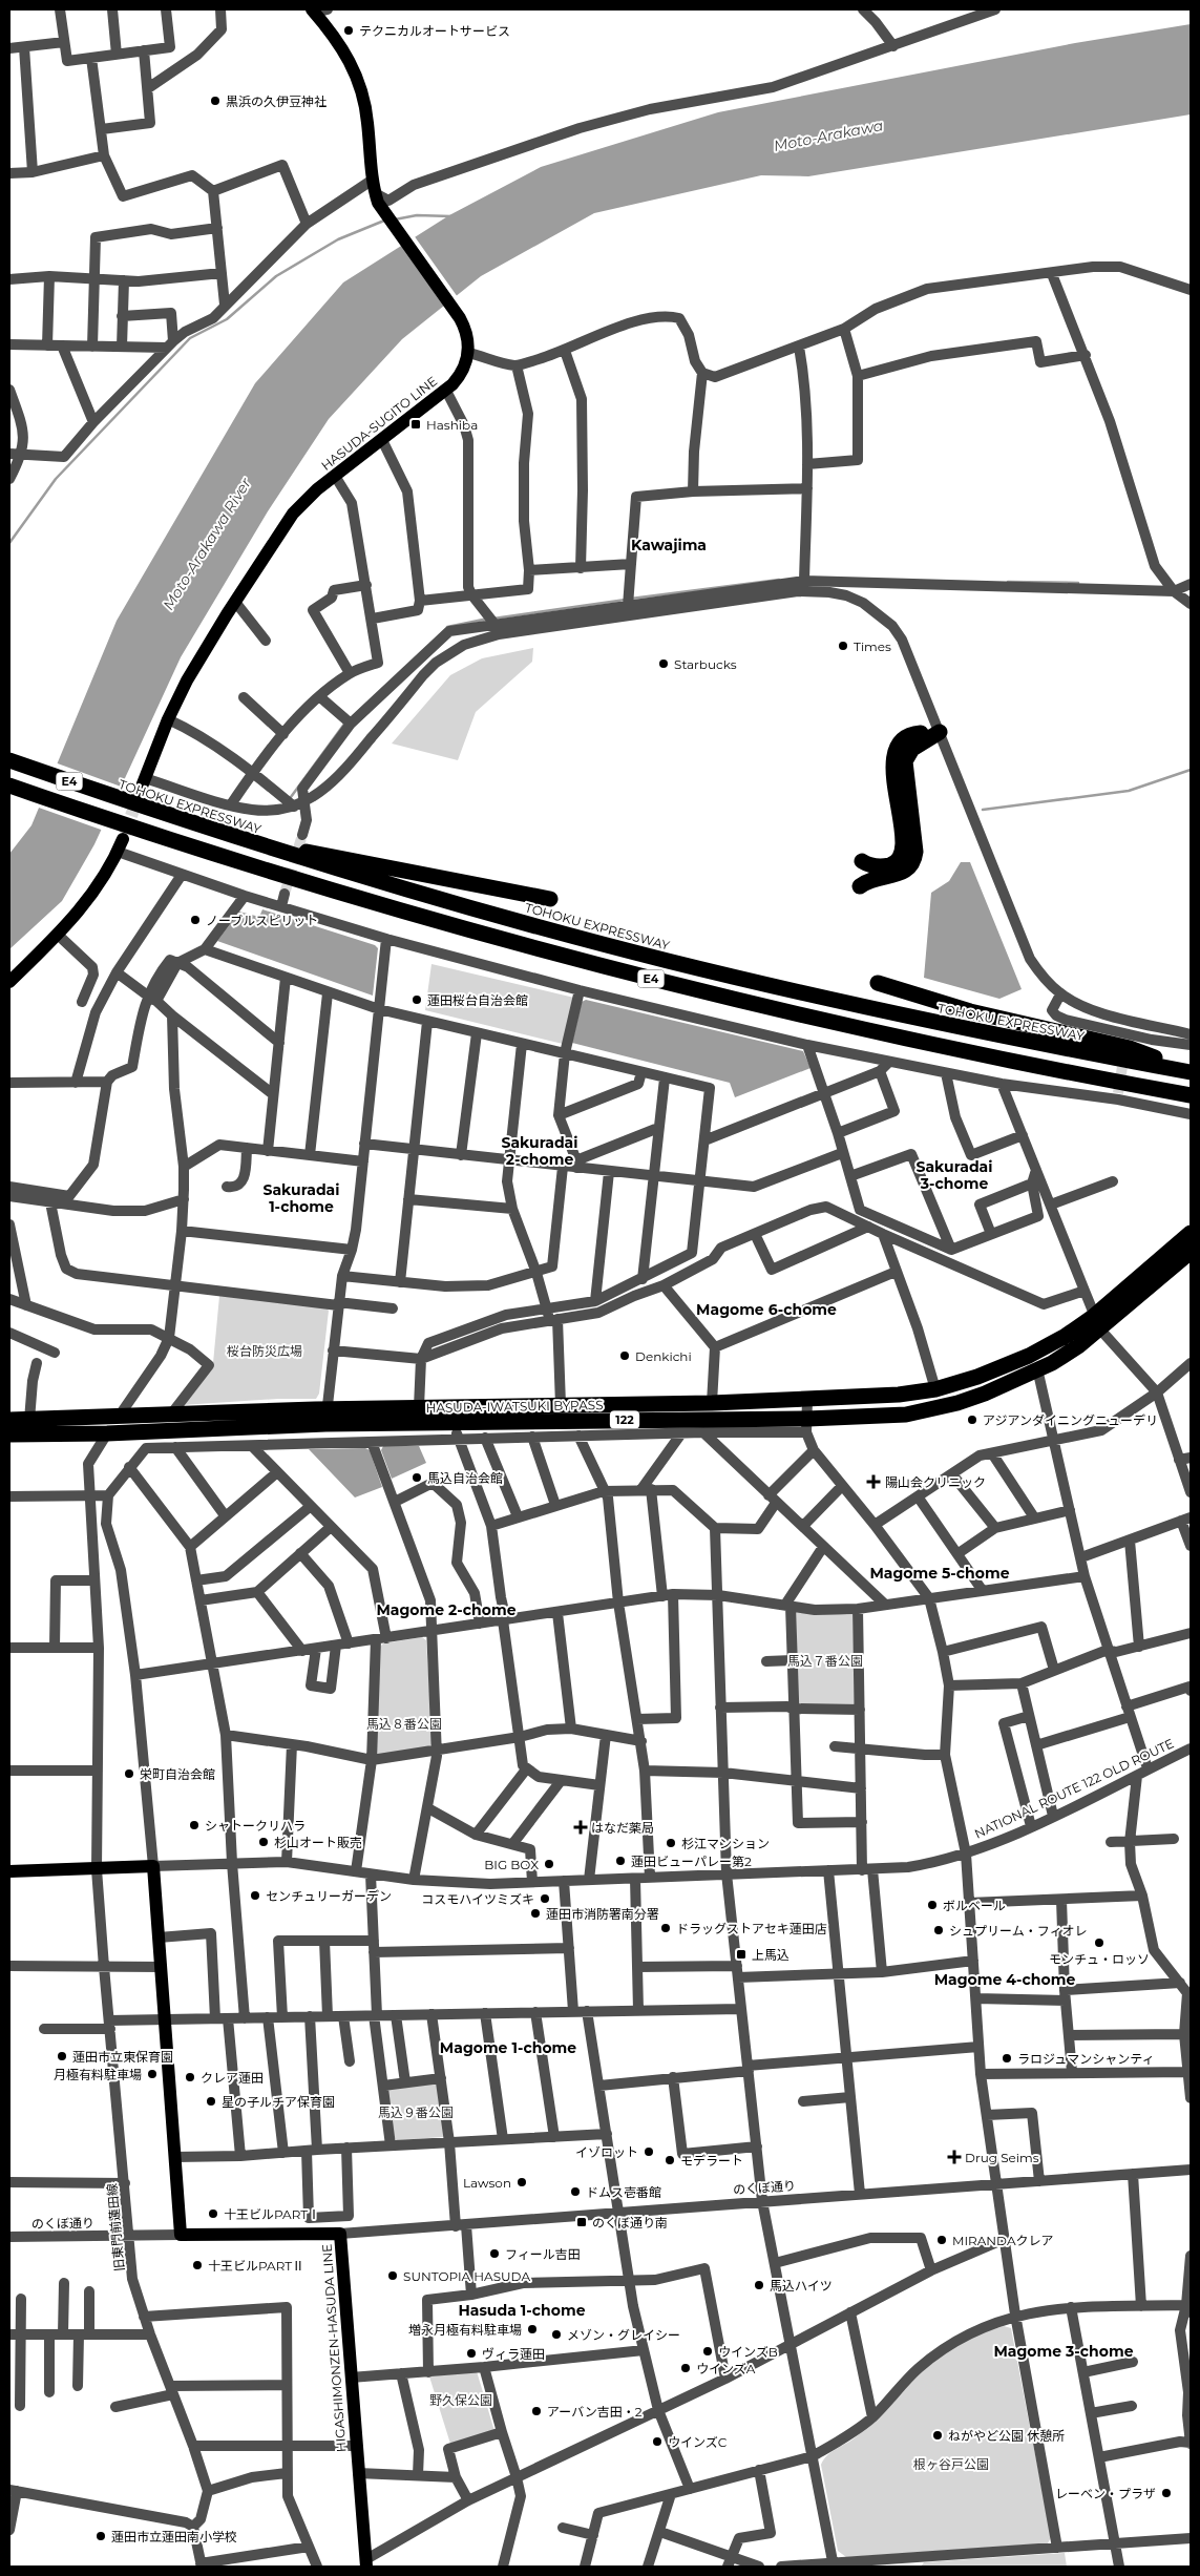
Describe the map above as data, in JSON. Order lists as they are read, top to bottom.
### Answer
{
  "streets": {
    "highway": [
      "E4",
      "TOHOKU EXPRESSWAY",
      "HASUDA-IWATSUKI BYPASS",
      "122"
    ],
    "main road": ["HASUDA-SUGITO LINE", "HIGASHIMONZEN-HASUDA LINE"],
    "street": ["NATIONAL ROUTE 122 OLD ROUTE", "のくぼ通り", "旧東門前蓮田線"]
  },
  "crossings": [
    ["HASUDA-SUGITO LINE", "TOHOKU EXPRESSWAY"],
    ["HASUDA-IWATSUKI BYPASS", "旧東門前蓮田線"],
    ["のくぼ通り", "旧東門前蓮田線"],
    ["のくぼ通り", "HIGASHIMONZEN-HASUDA LINE"]
  ],
  "districts": [
    "Kawajima",
    "Sakuradai 2-chome",
    "Sakuradai 3-chome",
    "Sakuradai 1-chome",
    "Magome 6-chome",
    "Magome 5-chome",
    "Magome 2-chome",
    "Magome 4-chome",
    "Magome 1-chome",
    "Hasuda 1-chome",
    "Magome 3-chome"
  ],
  "water": ["Moto-Arakawa", "Moto-Arakawa River"],
  "parks": [
    "桜台防災広場",
    "馬込７番公園",
    "馬込８番公園",
    "馬込９番公園",
    "野久保公園",
    "根ヶ谷戸公園"
  ],
  "places": {
    "other": [
      "テクニカルオートサービス",
      "黒浜の久伊豆神社",
      "Times",
      "Starbucks",
      "ノーブルスピリット",
      "蓮田桜台自治会館",
      "Denkichi",
      "アジアンダイニングニューデリ",
      "馬込自治会館",
      "栄町自治会館",
      "シャトークリハラ",
      "杉山オート販売",
      "杉江マンション",
      "蓮田ビューパレー第2",
      "BIG BOX",
      "センチュリーガーデン",
      "コスモハイツミズキ",
      "ボルベール",
      "蓮田市消防署南分署",
      "ドラッグストアセキ蓮田店",
      "シュプリーム・フィオレ",
      "モンチュ・ロッソ",
      "蓮田市立東保育園",
      "ラロジュマンシャンティ",
      "月極有料駐車場",
      "クレア蓮田",
      "星の子ルチア保育園",
      "イゾロット",
      "モデラート",
      "Lawson",
      "ドムス壱番館",
      "十王ビルPARTⅠ",
      "MIRANDAクレア",
      "フィール吉田",
      "十王ビルPARTⅡ",
      "SUNTOPIA HASUDA",
      "馬込ハイツ",
      "増永月極有料駐車場",
      "メゾン・グレイシー",
      "ウインズB",
      "ヴィラ蓮田",
      "ウインズA",
      "アーバン吉田・2",
      "ねがやど公園 休憩所",
      "ウインズC",
      "レーベン・プラザ",
      "蓮田市立蓮田南小学校"
    ],
    "transit": ["Hashiba", "上馬込", "のくぼ通り南"],
    "health": ["陽山会クリニック", "はなだ薬局", "Drug Seims"]
  }
}
